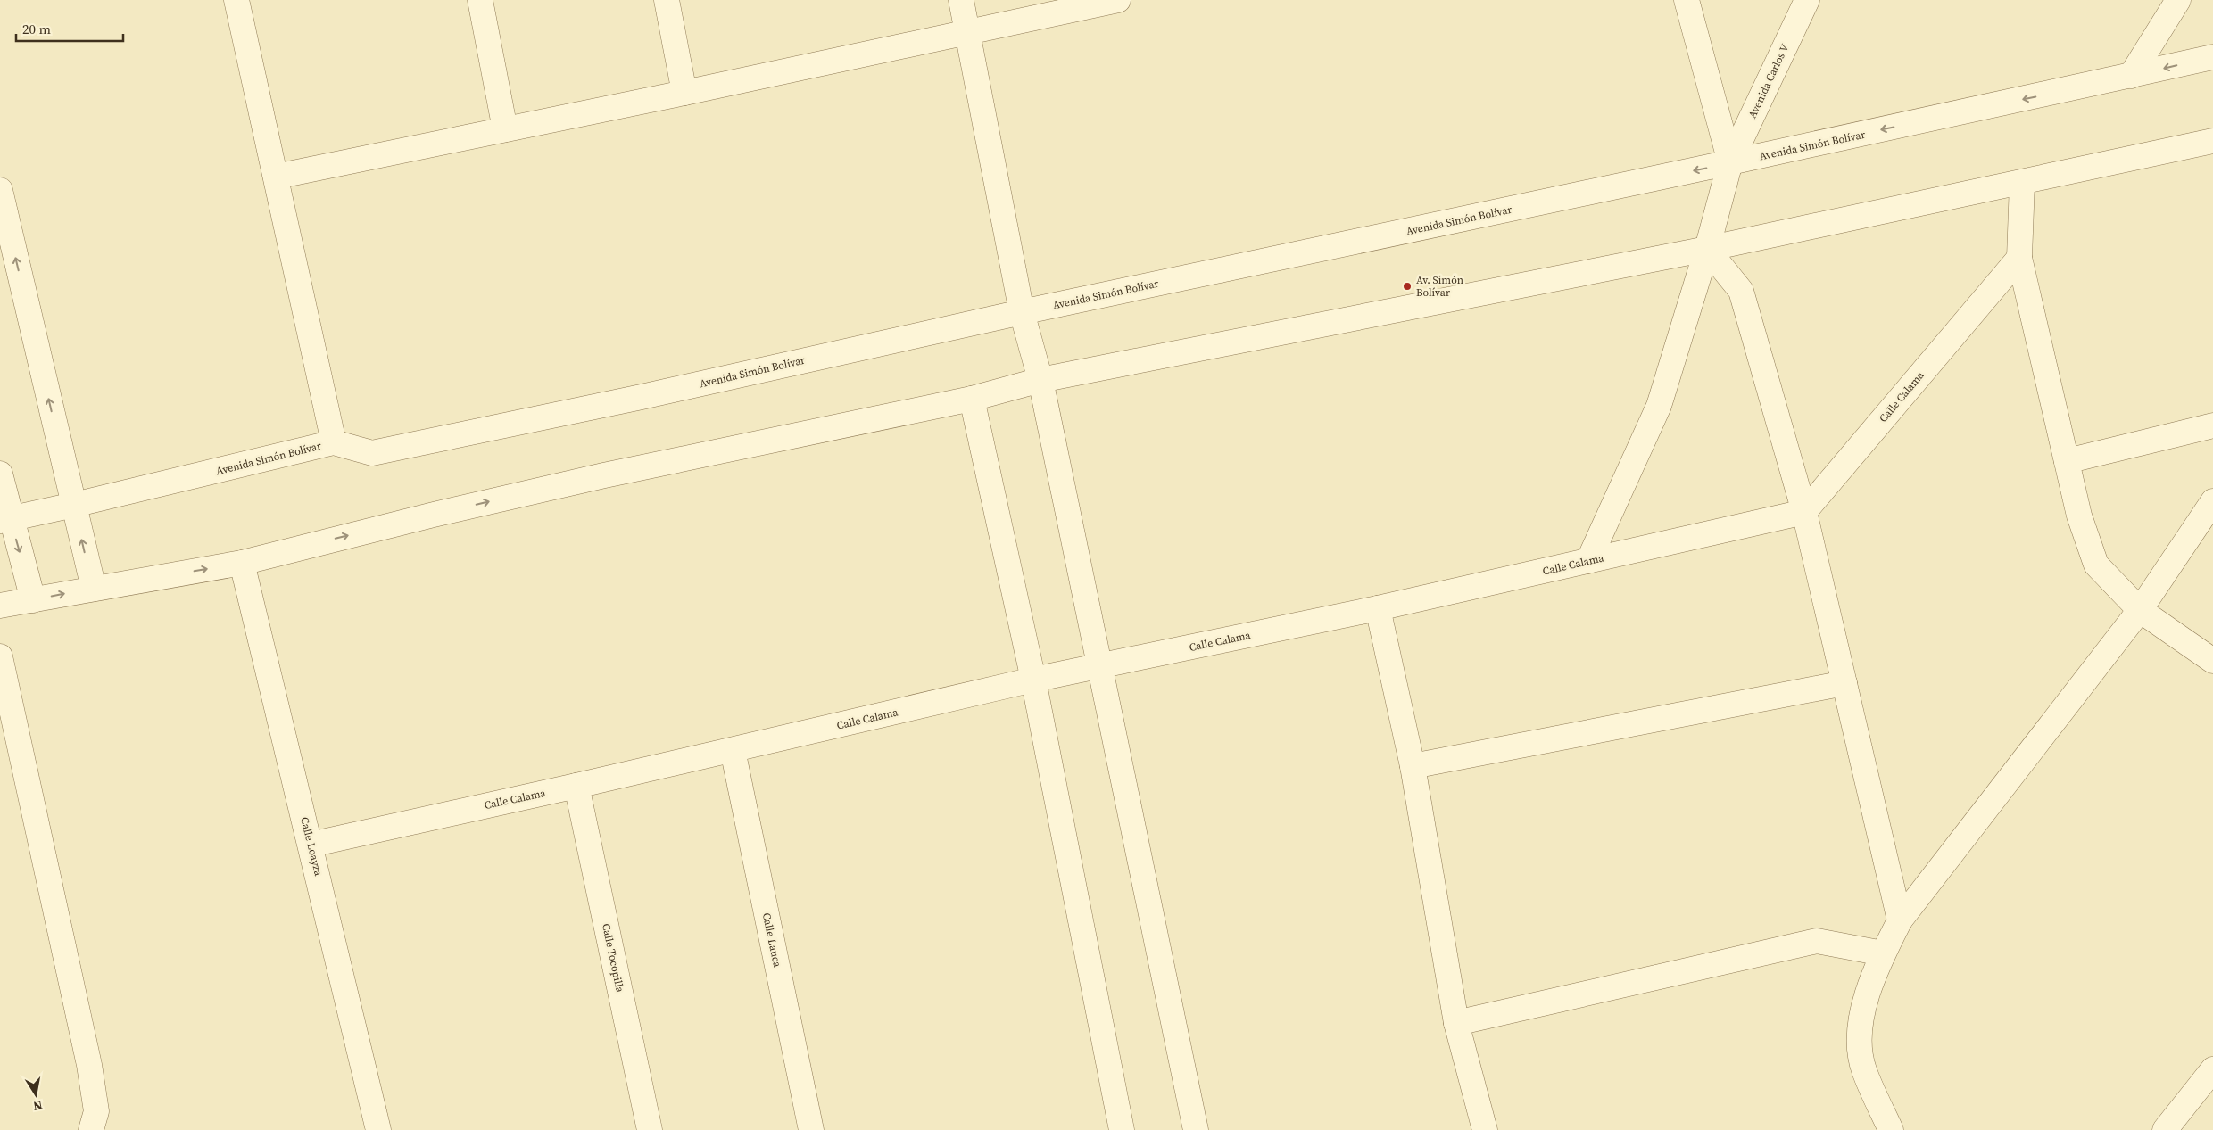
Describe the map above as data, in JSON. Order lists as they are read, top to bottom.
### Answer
{
  "streets": {
    "street": [
      "Avenida Carlos V",
      "Avenida Simón Bolívar",
      "Calle Calama",
      "Calle Loayza",
      "Calle Lauca",
      "Calle Tocopilla"
    ]
  },
  "crossings": [
    ["Avenida Carlos V", "Avenida Simón Bolívar"],
    ["Avenida Carlos V", "Calle Calama"],
    ["Calle Calama", "Calle Loayza"],
    ["Calle Calama", "Calle Lauca"],
    ["Calle Calama", "Calle Tocopilla"]
  ],
  "places": ["Av. Simón Bolívar"],
  "scale_bar": "20 m",
  "north": "bottom"
}
